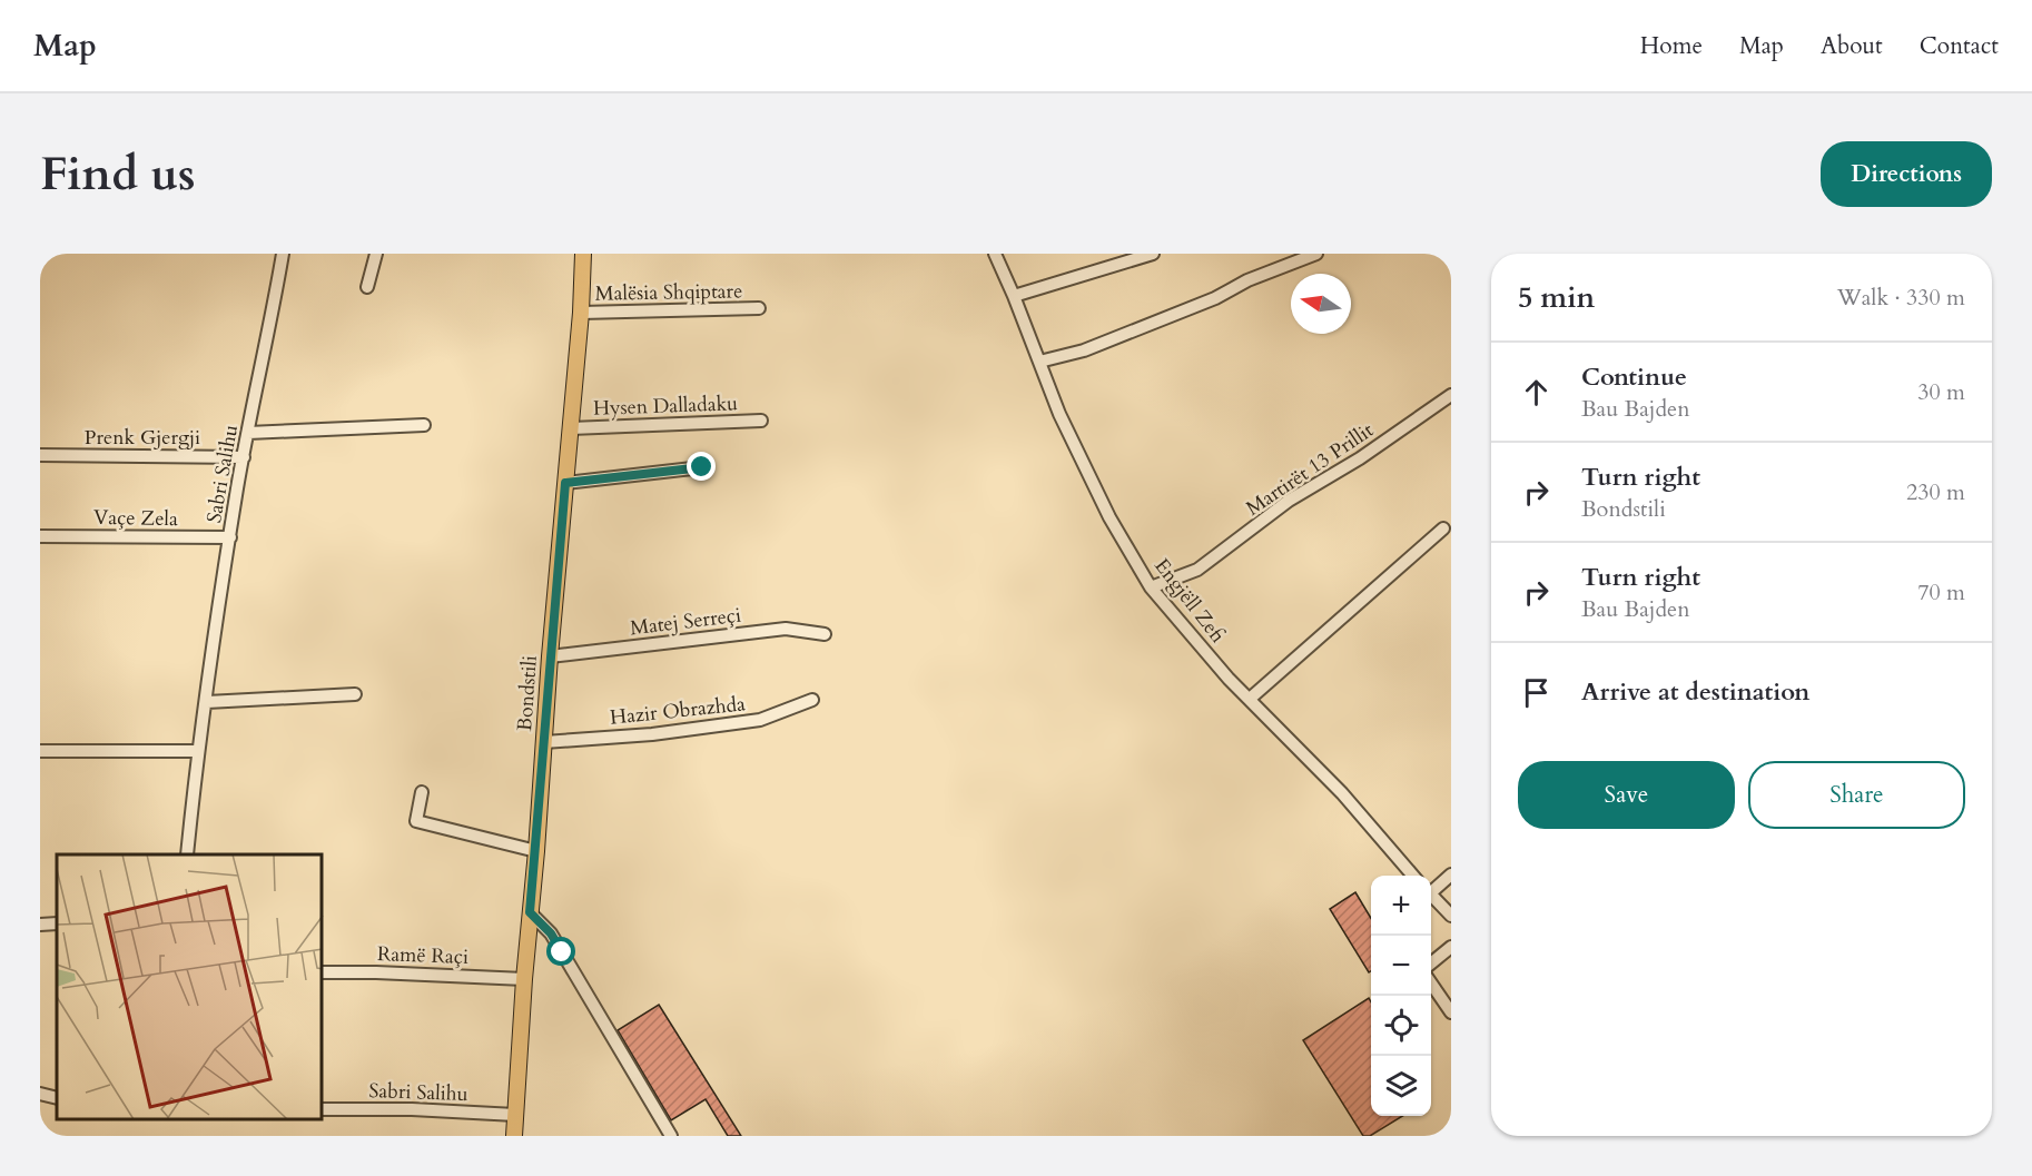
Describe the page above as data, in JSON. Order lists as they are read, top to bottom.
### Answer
{
  "streets": {
    "main road": ["Bondstili"],
    "street": [
      "Malësia Shqiptare",
      "Hysen Dalladaku",
      "Prenk Gjergji",
      "Martirët 13 Prillit",
      "Sabri Salihu",
      "Vaçe Zela",
      "Engjëll Zefi",
      "Matej Serreçi",
      "Hazir Obrazhda",
      "Ramë Raçi"
    ]
  },
  "crossings": [
    ["Malësia Shqiptare", "Bondstili"],
    ["Hysen Dalladaku", "Bondstili"],
    ["Prenk Gjergji", "Sabri Salihu"],
    ["Martirët 13 Prillit", "Engjëll Zefi"],
    ["Sabri Salihu", "Vaçe Zela"],
    ["Sabri Salihu", "Bondstili"],
    ["Matej Serreçi", "Bondstili"],
    ["Bondstili", "Hazir Obrazhda"],
    ["Bondstili", "Ramë Raçi"]
  ],
  "north": "left",
  "page": {
    "header": "Map",
    "nav": [
      "Home",
      "Map",
      "About",
      "Contact"
    ],
    "buttons": [
      "Directions",
      ["Save", "Share"]
    ],
    "title": "Find us",
    "heading": ["5 min", "Walk · 330 m"],
    "list": [
      ["Continue", "Bau Bajden", "30 m"],
      ["Turn right", "Bondstili", "230 m"],
      ["Turn right", "Bau Bajden", "70 m"],
      "Arrive at destination"
    ],
    "map_buttons": ["+", "−"]
  }
}
